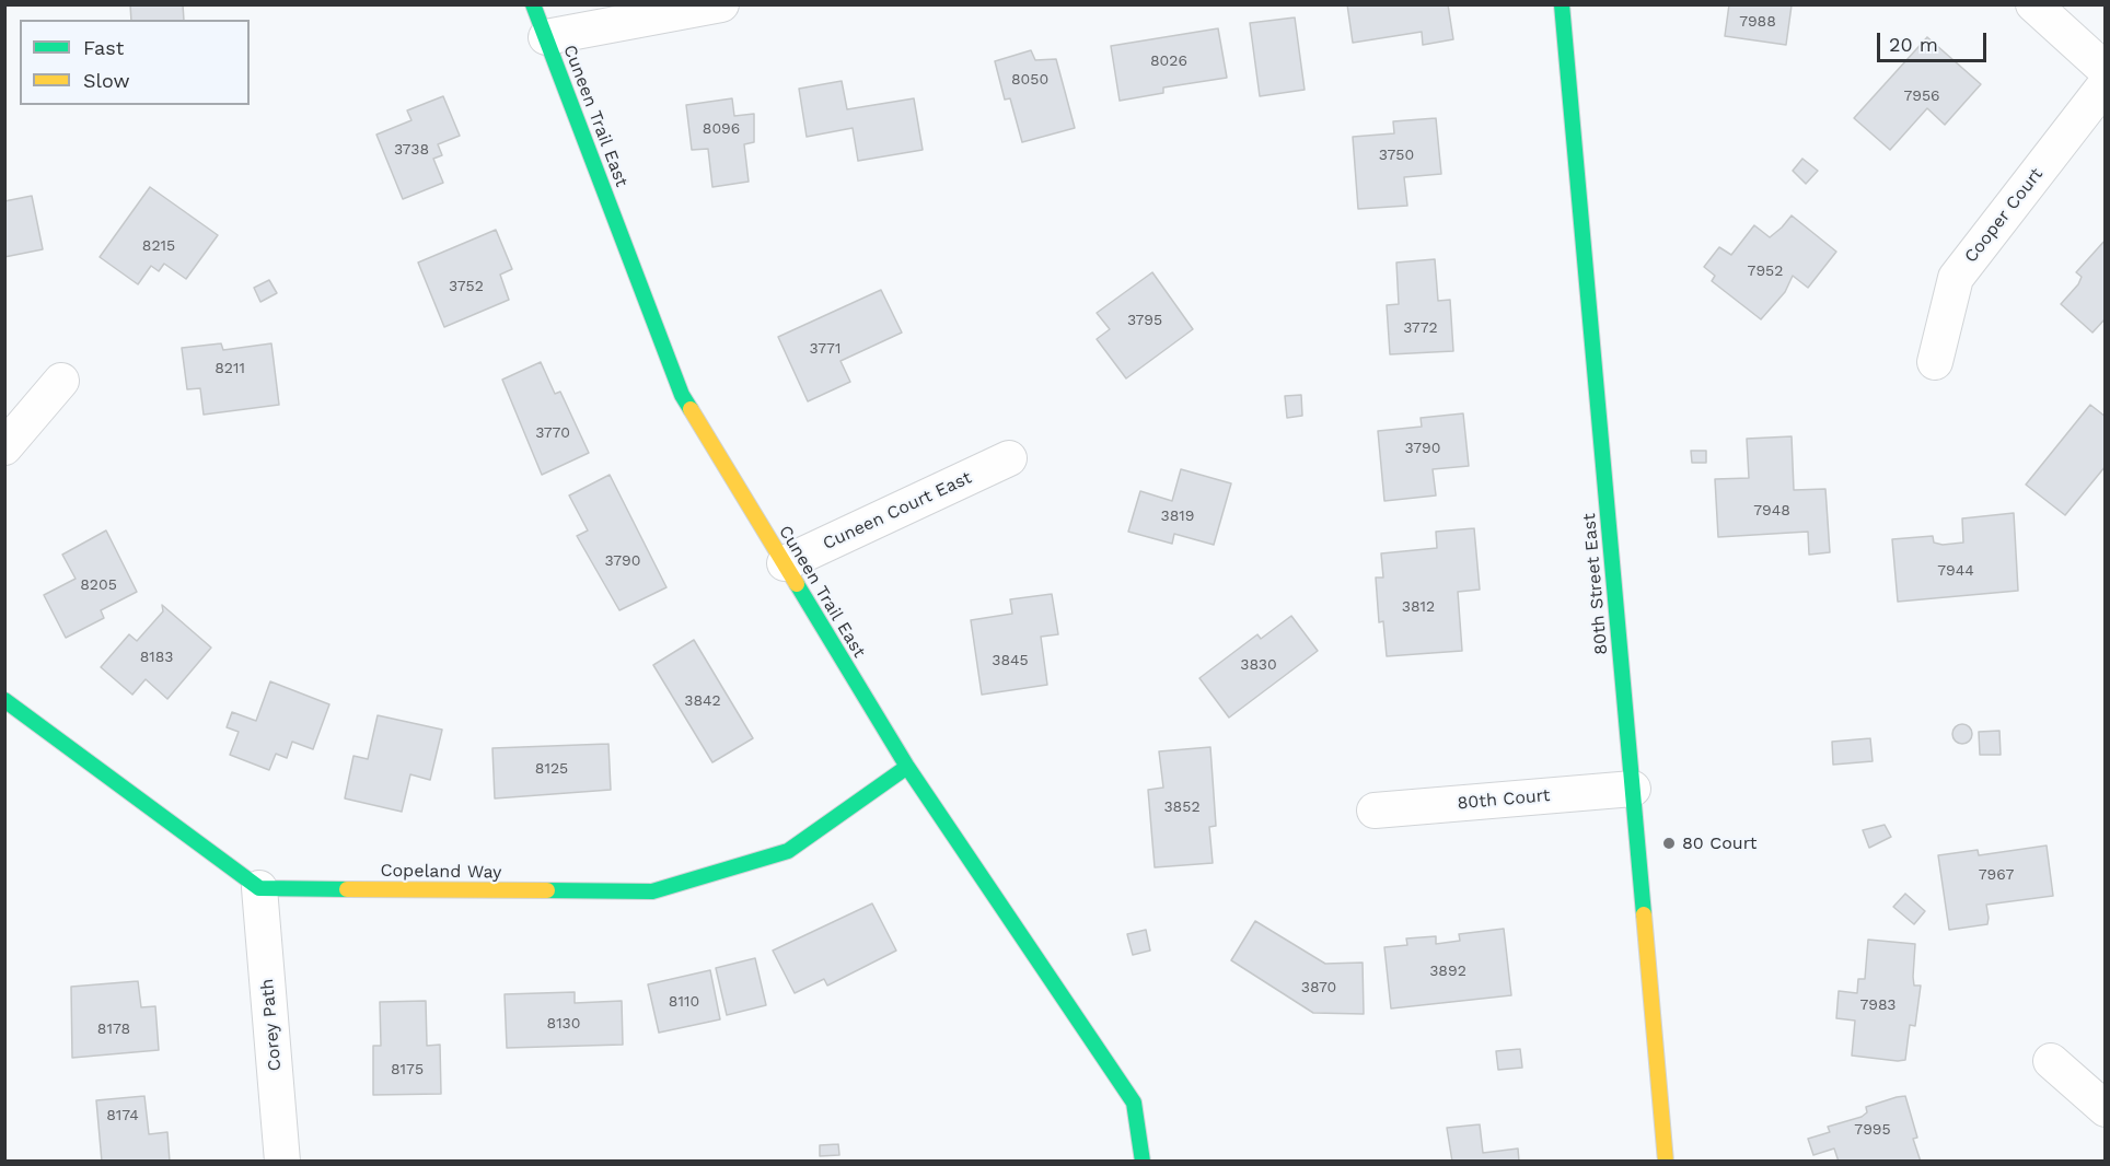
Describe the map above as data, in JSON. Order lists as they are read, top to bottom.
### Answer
{
  "streets": {
    "street": [
      "Cuneen Trail East",
      "Cooper Court",
      "Cuneen Court East",
      "80th Street East",
      "80th Court",
      "Copeland Way",
      "Corey Path"
    ]
  },
  "crossings": [
    ["Cuneen Trail East", "Cuneen Court East"],
    ["Cuneen Trail East", "Copeland Way"],
    ["80th Street East", "80th Court"],
    ["Copeland Way", "Corey Path"]
  ],
  "places": ["80 Court"],
  "house_numbers": [
    "7988",
    "8026",
    "8050",
    "7956",
    "8096",
    "3738",
    "3750",
    "8215",
    "7952",
    "3752",
    "3795",
    "3772",
    "3771",
    "8211",
    "3770",
    "3790",
    "7948",
    "3819",
    "3790",
    "7944",
    "8205",
    "3812",
    "8183",
    "3845",
    "3830",
    "3842",
    "8125",
    "3852",
    "7967",
    "3892",
    "3870",
    "8110",
    "7983",
    "8130",
    "8178",
    "8175",
    "8174",
    "7995"
  ],
  "legend": ["Fast", "Slow"],
  "scale_bar": "20 m"
}
